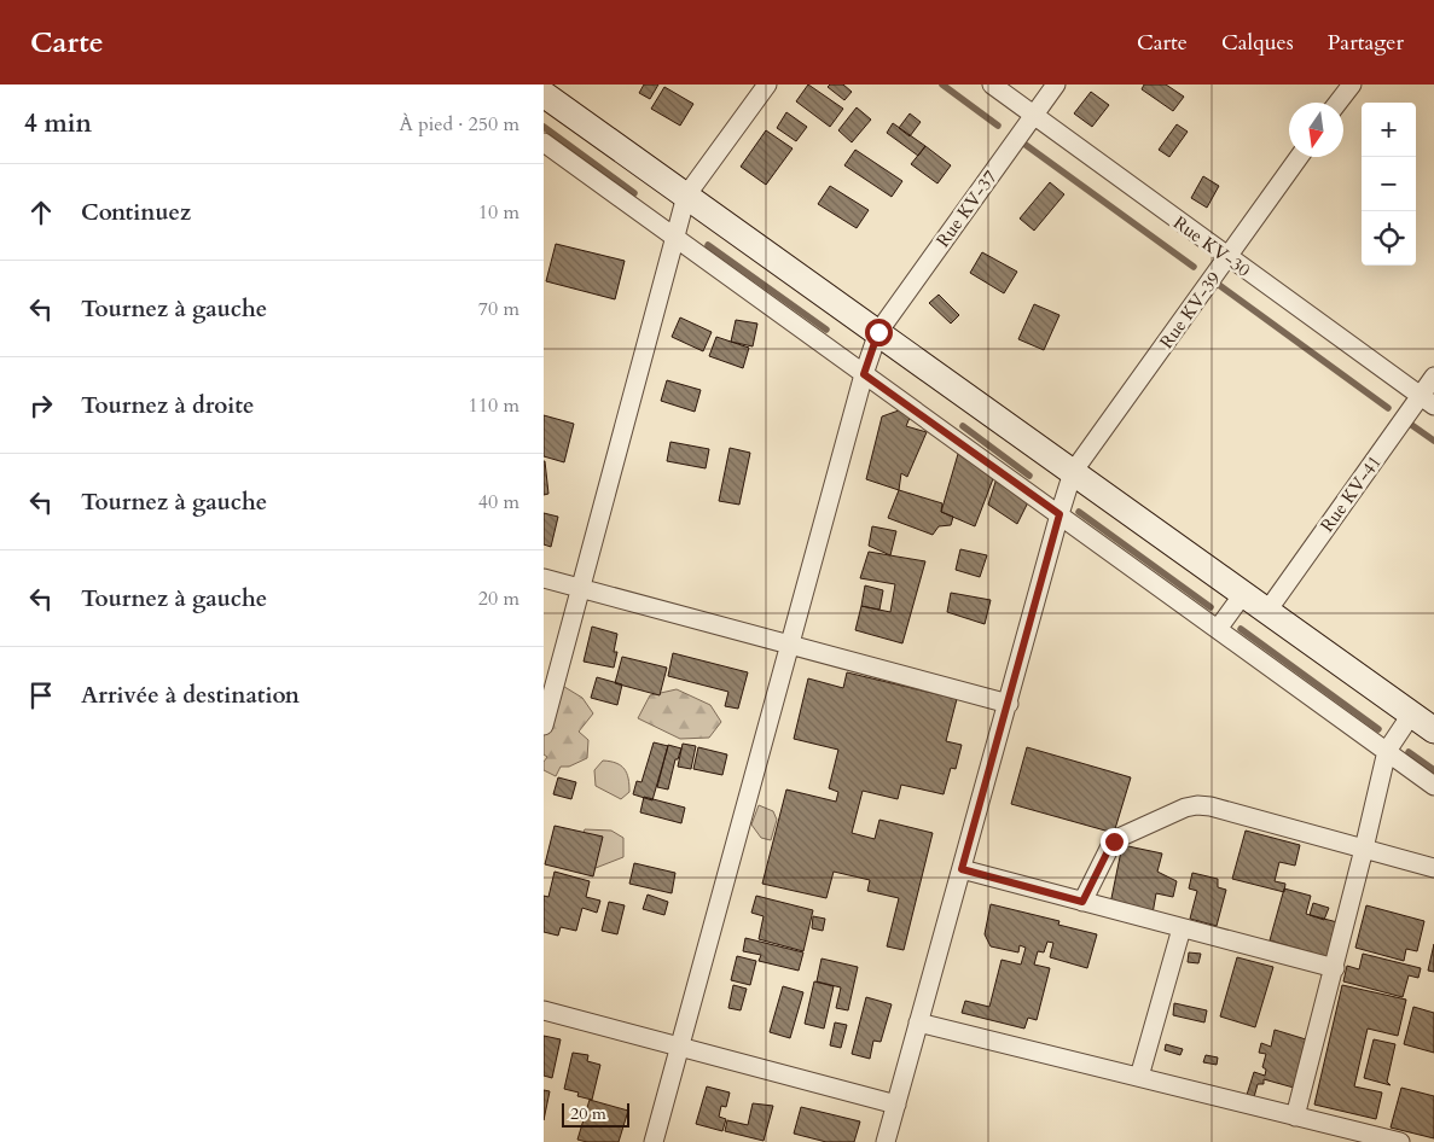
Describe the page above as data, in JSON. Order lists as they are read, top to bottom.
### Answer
{
  "streets": {
    "street": [
      "Rue KV-37",
      "Rue KV-30",
      "Rue KV-39",
      "Rue KV-41"
    ]
  },
  "crossings": [
    ["Rue KV-37", "Rue KV-30"],
    ["Rue KV-30", "Rue KV-39"],
    ["Rue KV-30", "Rue KV-41"]
  ],
  "scale_bar": "20 m",
  "north": "bottom",
  "page": {
    "header": "Carte",
    "nav": ["Carte", "Calques", "Partager"],
    "heading": ["4 min", "À pied · 250 m"],
    "map_buttons": ["+", "−"],
    "list": [
      ["Continuez", "10 m"],
      ["Tournez à gauche", "70 m"],
      ["Tournez à droite", "110 m"],
      ["Tournez à gauche", "40 m"],
      ["Tournez à gauche", "20 m"],
      "Arrivée à destination"
    ],
    "scale": "20 m"
  }
}
